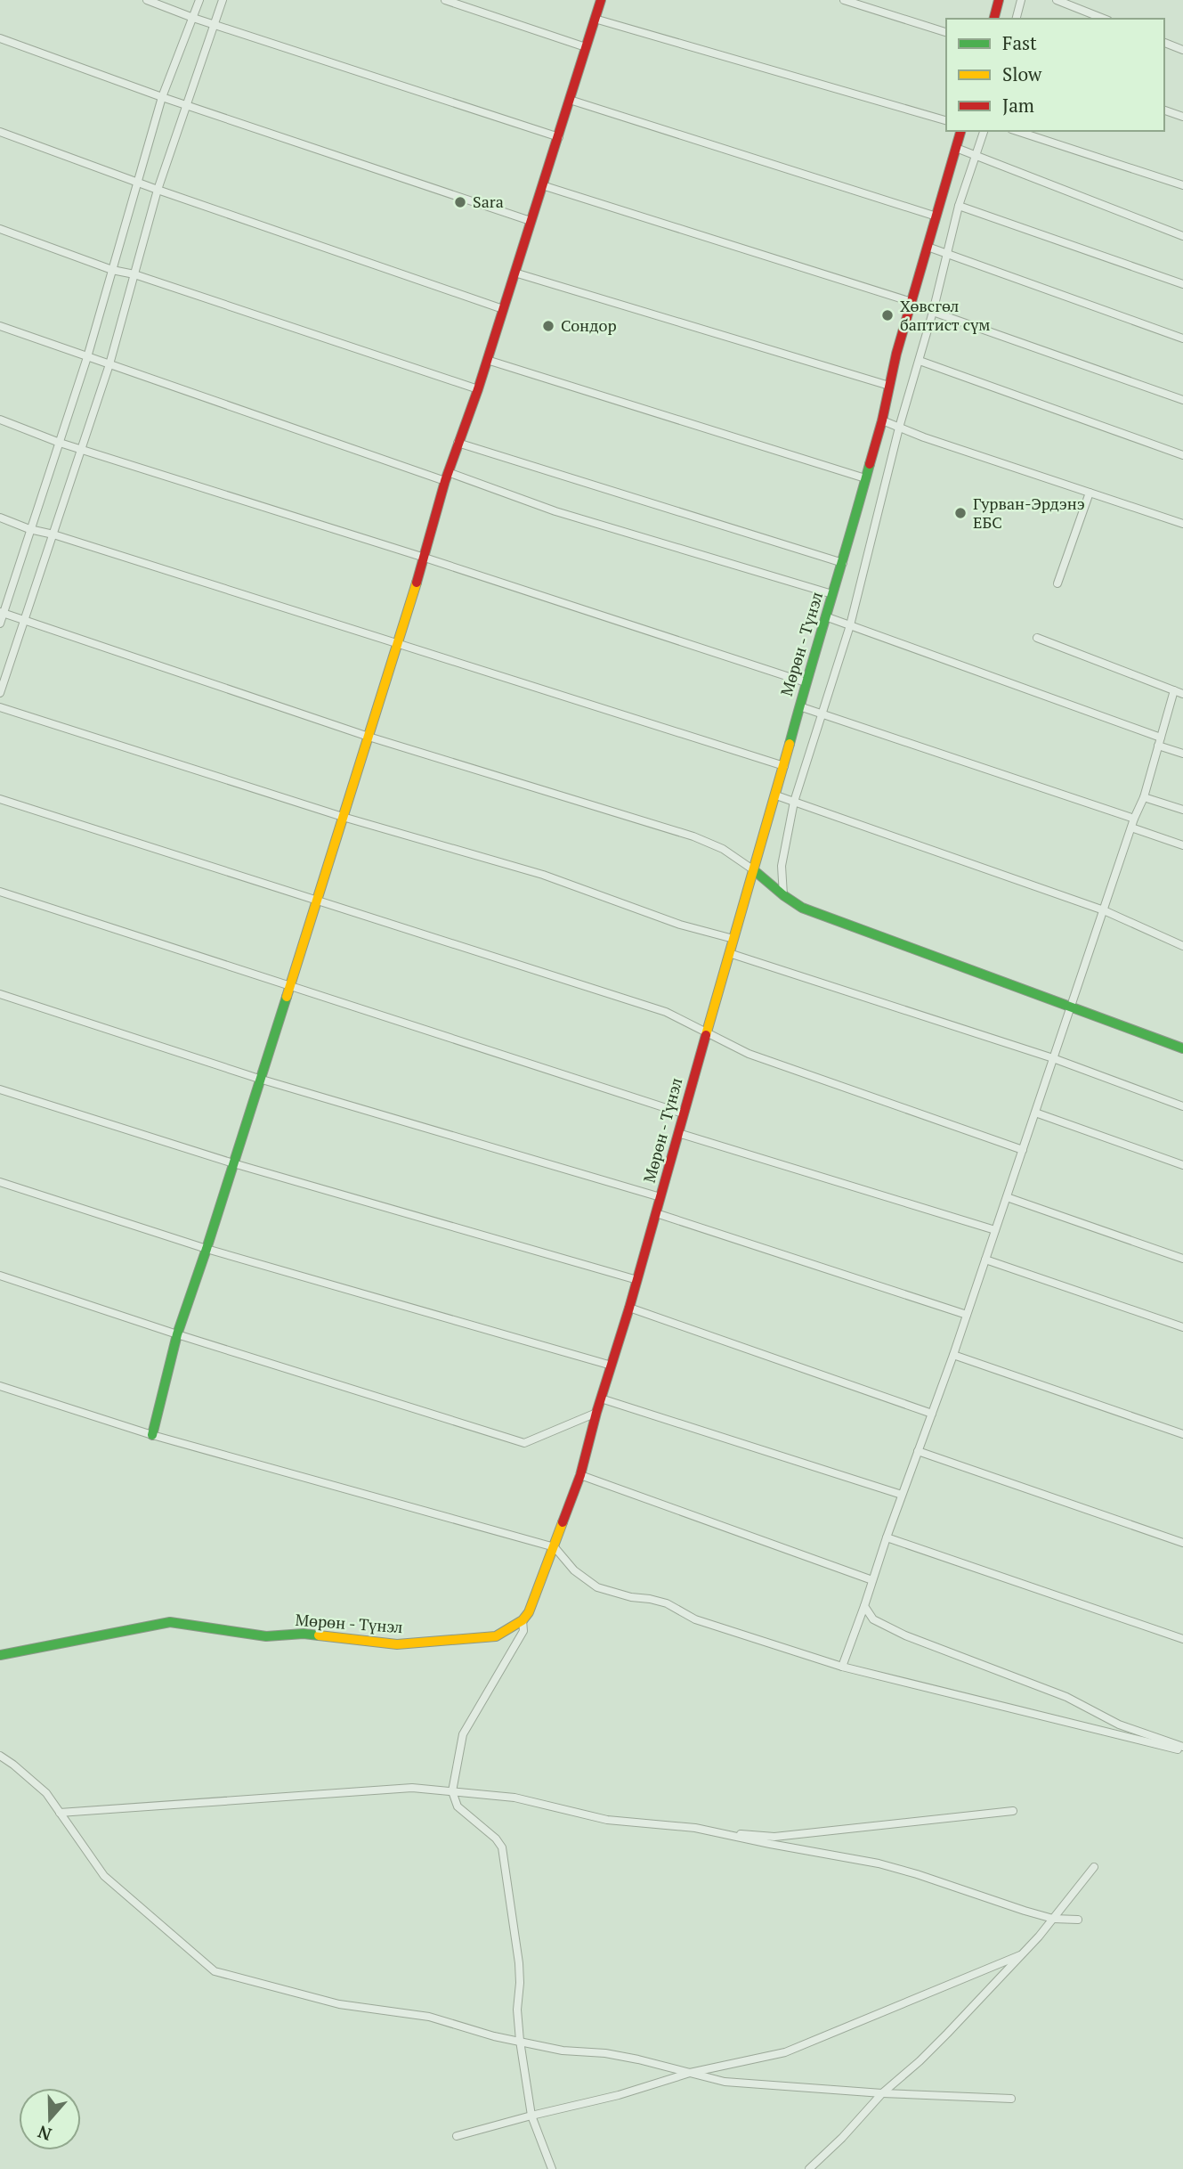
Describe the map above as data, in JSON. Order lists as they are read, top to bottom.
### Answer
{
  "streets": {
    "street": ["Мөрөн - Түнэл"]
  },
  "places": [
    "Sara",
    "Хөвсгөл баптист сүм",
    "Сондор",
    "Гурван-Эрдэнэ ЕБС"
  ],
  "legend": ["Fast", "Slow", "Jam"],
  "north": "bottom"
}
